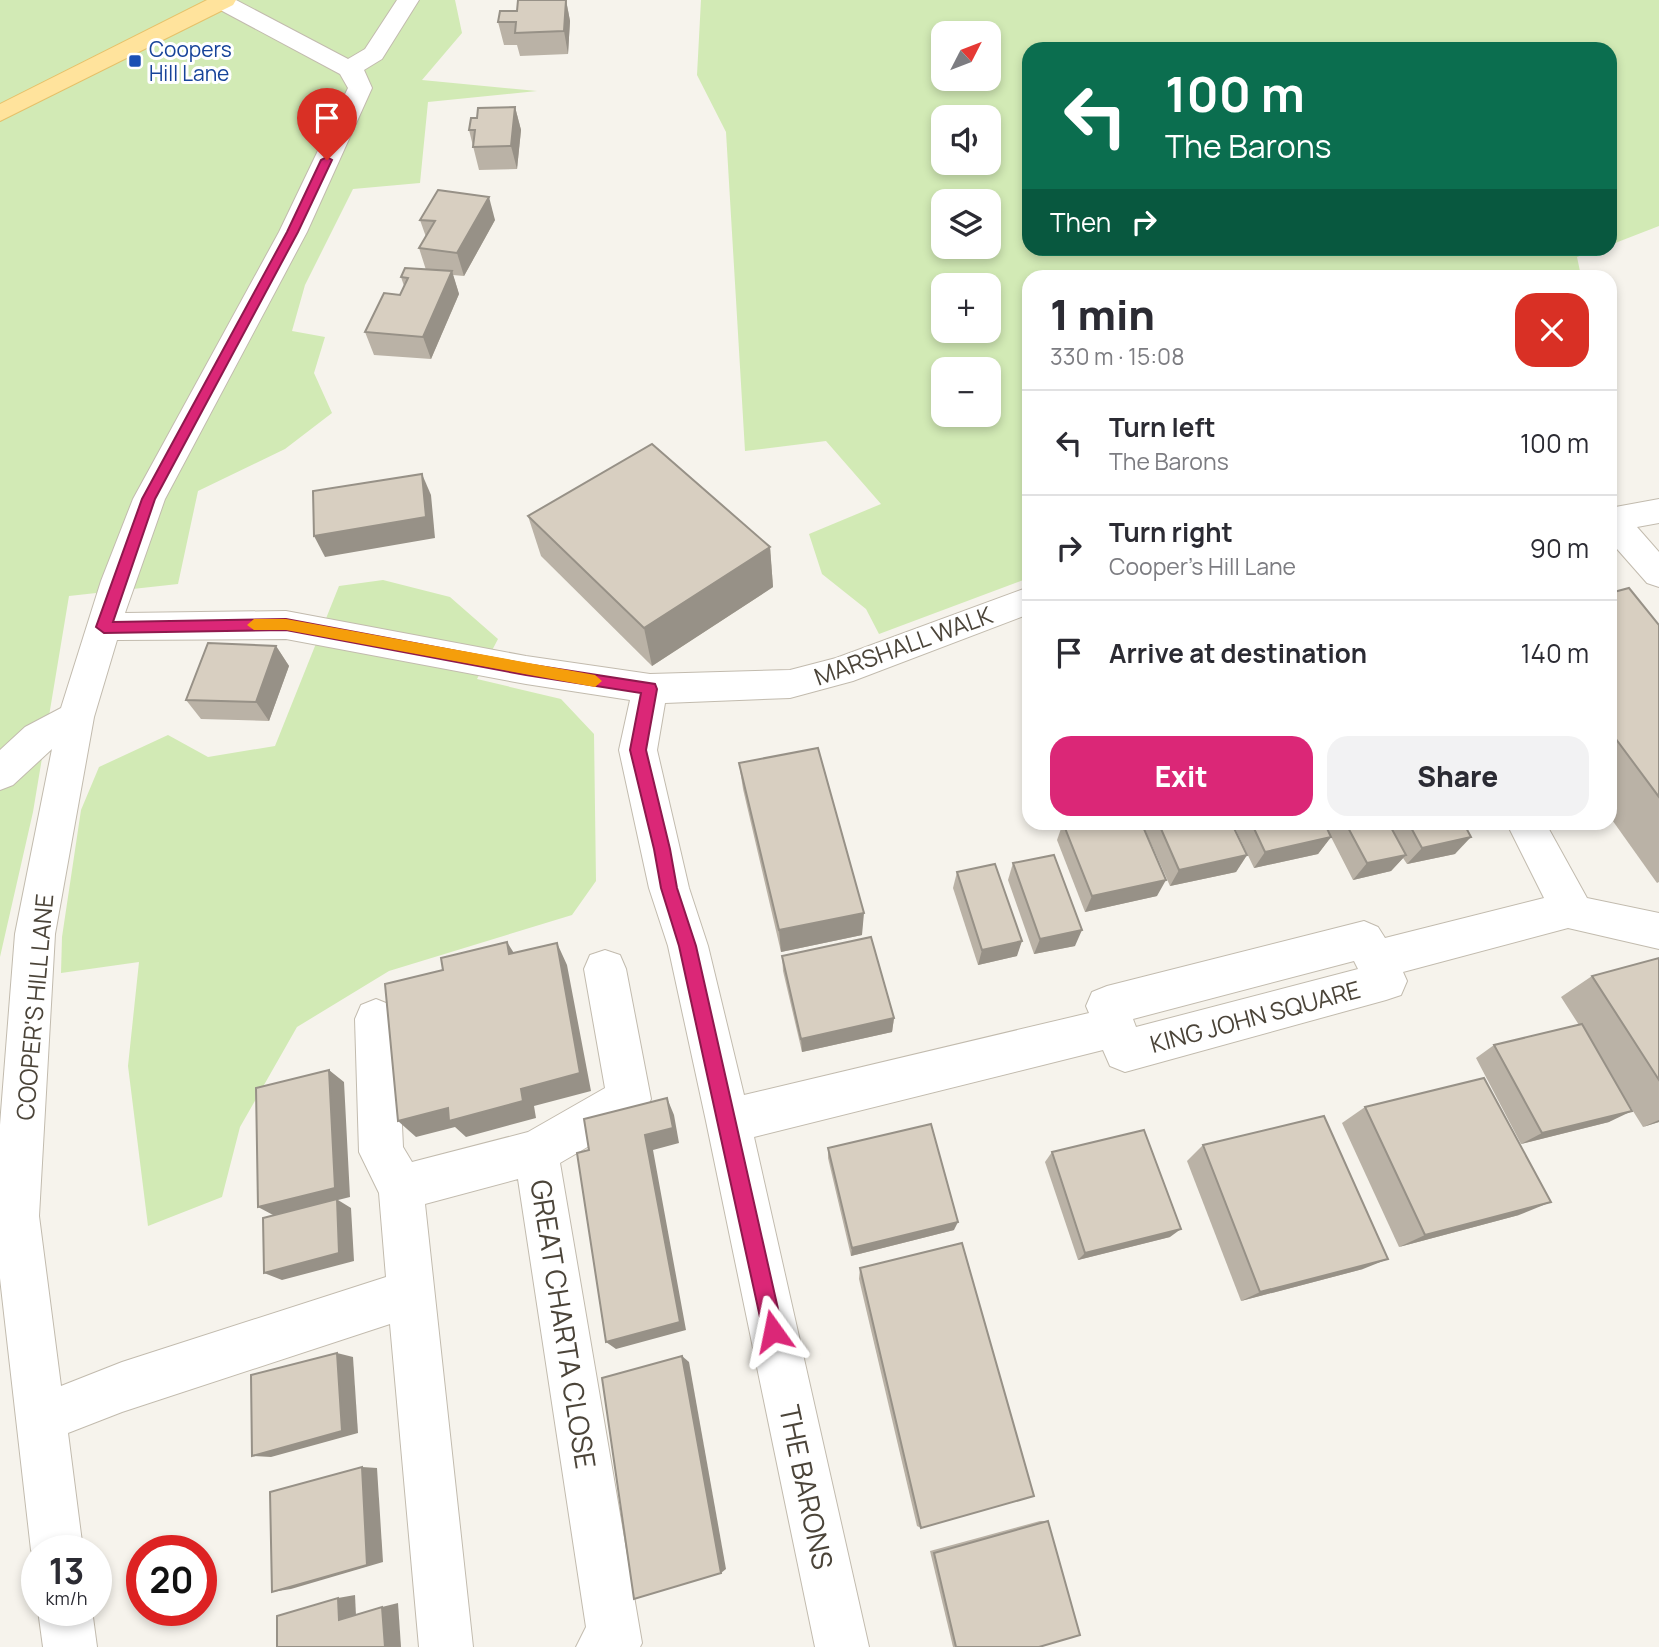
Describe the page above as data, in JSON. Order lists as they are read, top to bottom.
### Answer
{
  "streets": {
    "street": [
      "MARSHALL WALK",
      "COOPER'S HILL LANE",
      "KING JOHN SQUARE",
      "GREAT CHARTA CLOSE",
      "THE BARONS"
    ]
  },
  "crossings": [
    ["MARSHALL WALK", "THE BARONS"],
    ["KING JOHN SQUARE", "THE BARONS"]
  ],
  "places": {
    "transit": ["Coopers Hill Lane"]
  },
  "north": "top right",
  "page": {
    "map_buttons": ["+", "−"],
    "turn": ["100 m", "The Barons"],
    "then": "Then",
    "heading": ["1 min", "330 m · 15:08"],
    "list": [
      {
        "name": "Turn left",
        "note": "The Barons",
        "value": "100 m"
      },
      {
        "name": "Turn right",
        "note": "Cooper's Hill Lane",
        "value": "90 m"
      },
      {
        "name": "Arrive at destination",
        "value": "140 m"
      }
    ],
    "buttons": ["Exit", "Share"],
    "speed": "13 km/h",
    "limit": "20"
  }
}
